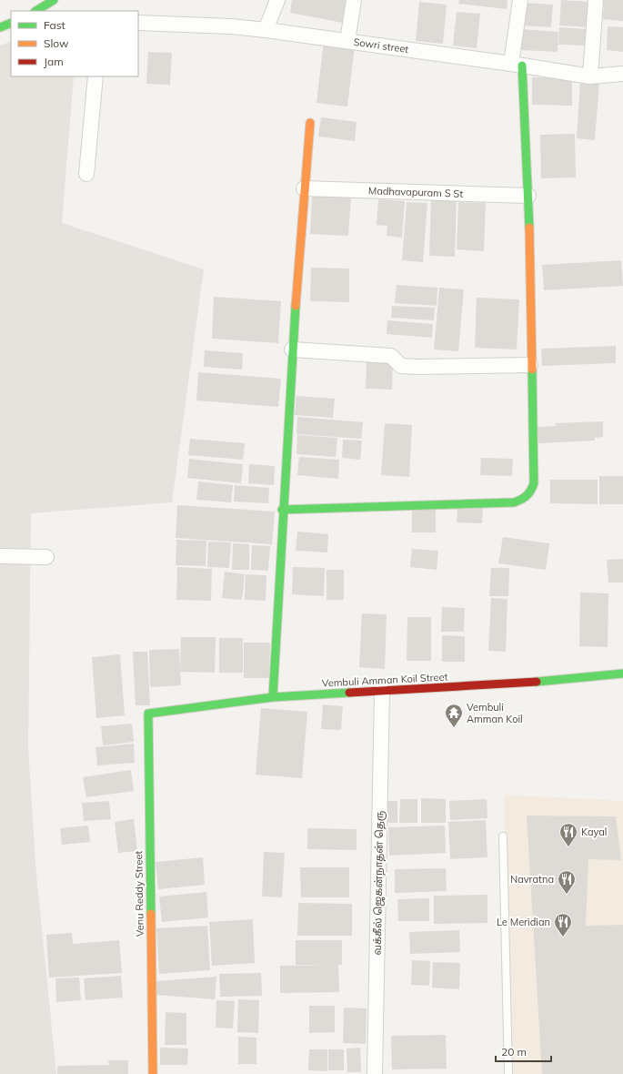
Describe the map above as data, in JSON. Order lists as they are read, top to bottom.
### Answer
{
  "streets": {
    "street": [
      "Sowri street",
      "Madhavapuram S St",
      "Vembuli Amman Koil Street",
      "வக்கீல் ஜெகன்நாதன் தெரு",
      "Venu Reddy Street"
    ]
  },
  "crossings": [
    ["Vembuli Amman Koil Street", "வக்கீல் ஜெகன்நாதன் தெரு"],
    ["Vembuli Amman Koil Street", "Venu Reddy Street"]
  ],
  "places": {
    "temple": ["Vembuli Amman Koil"],
    "restaurant": ["Kayal", "Navratna", "Le Meridian"]
  },
  "legend": ["Fast", "Slow", "Jam"],
  "scale_bar": "20 m"
}
